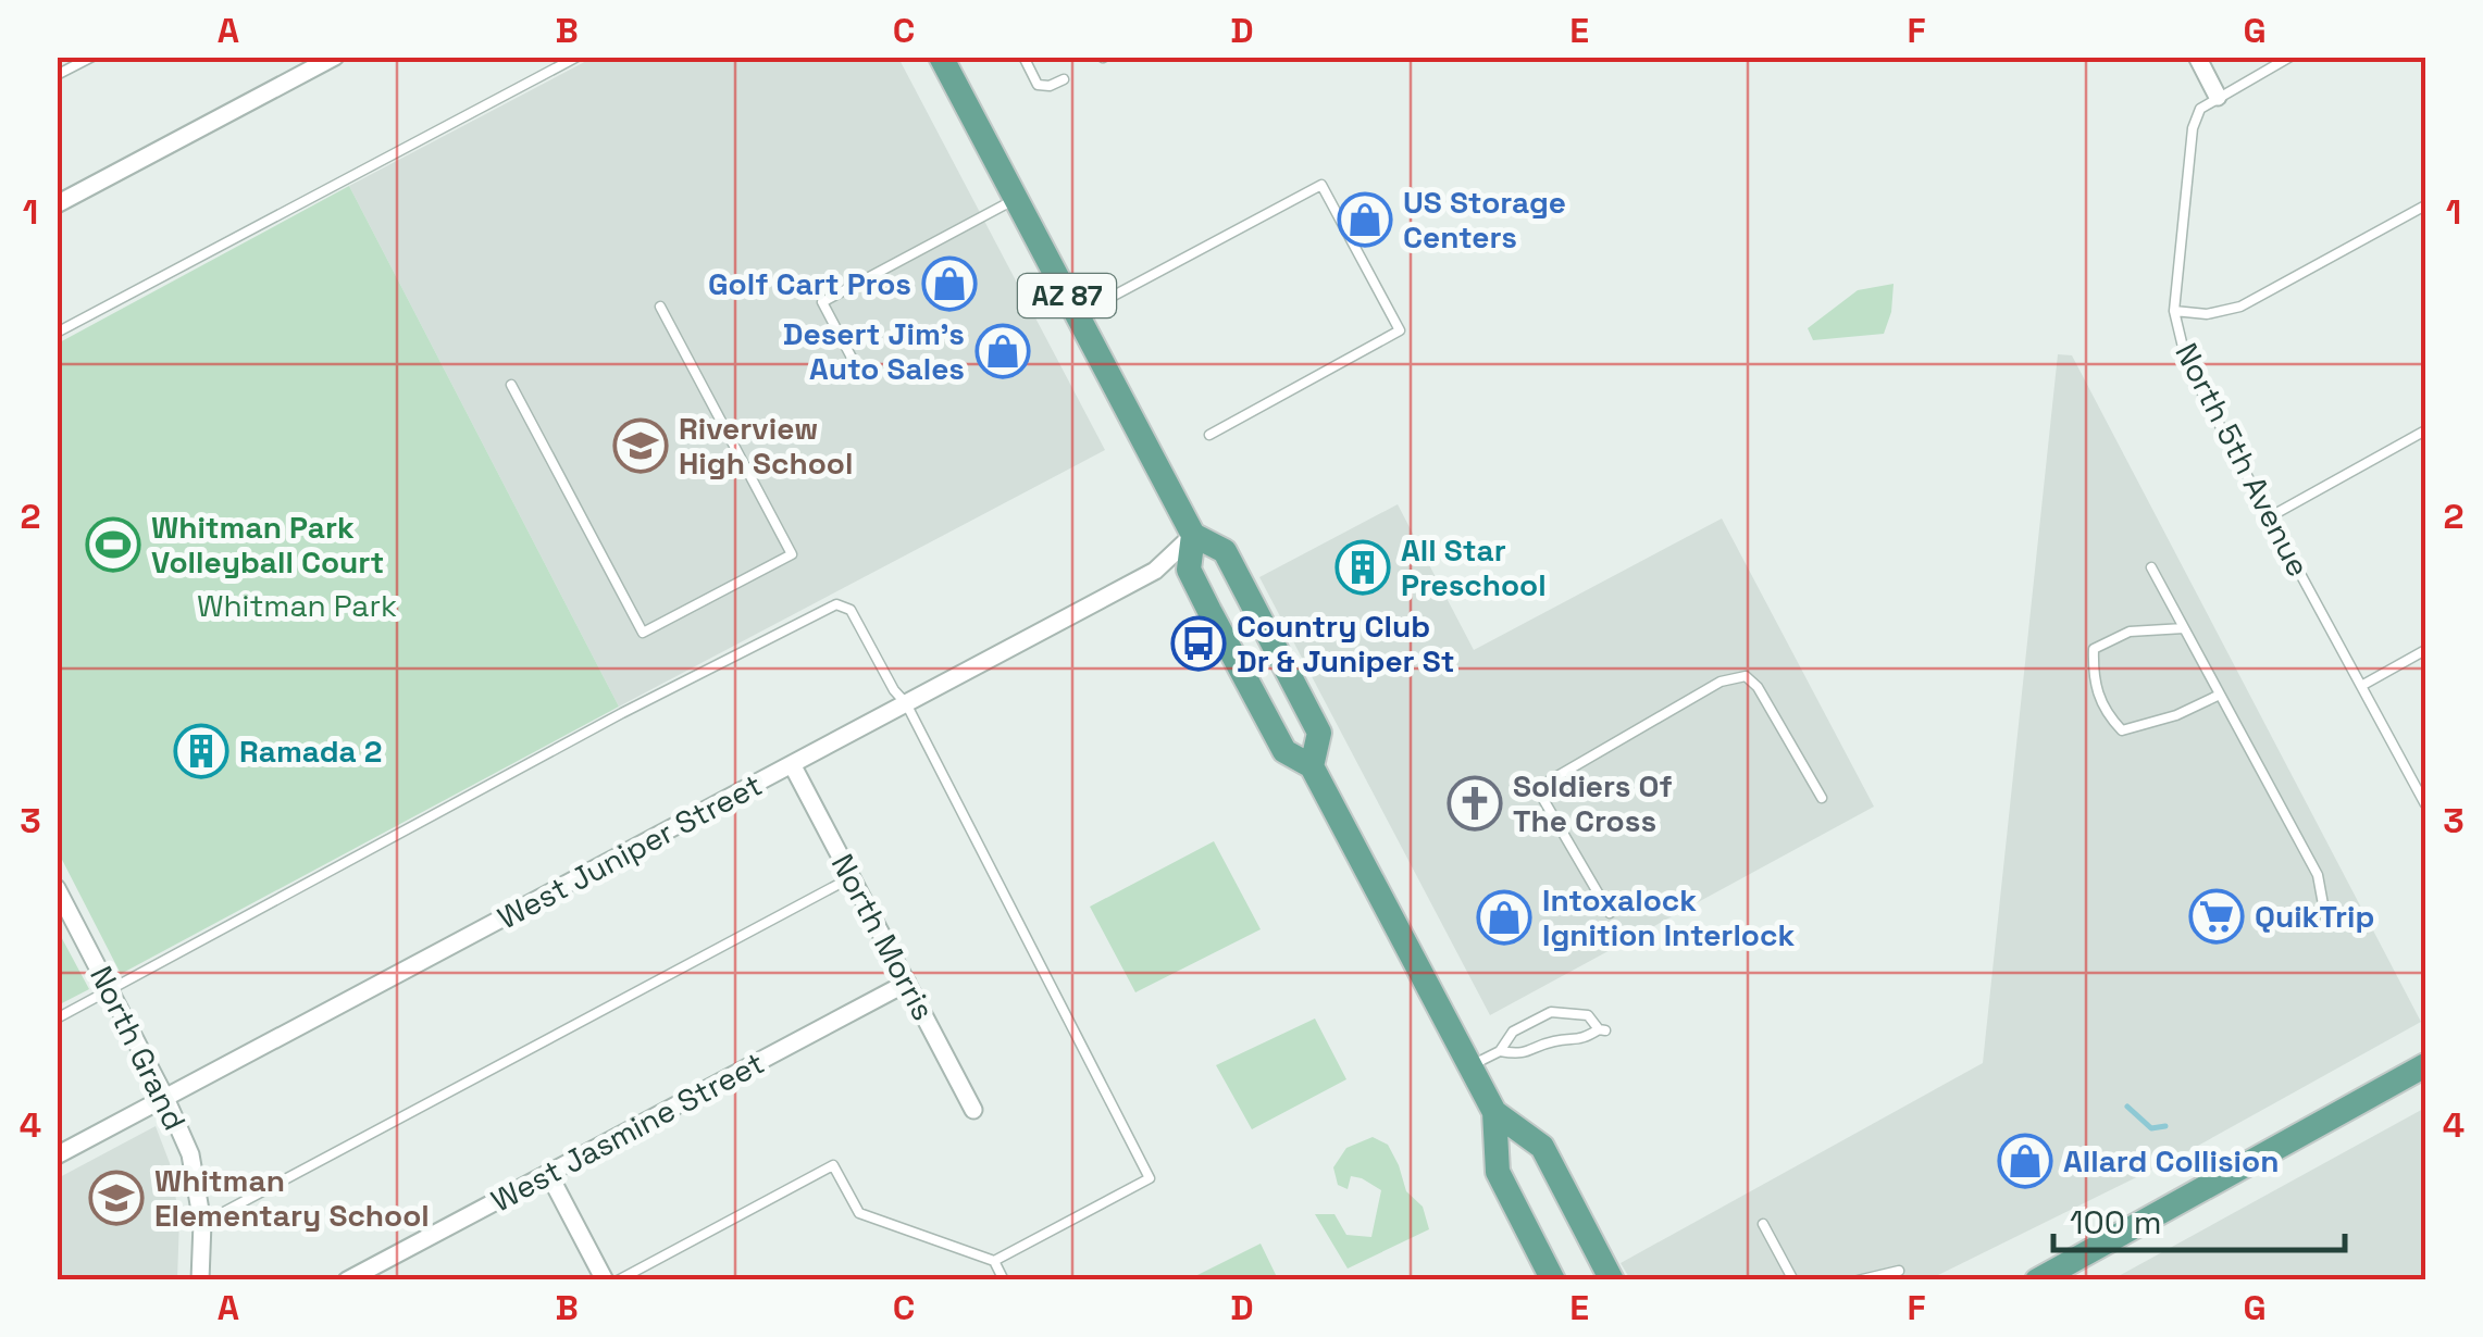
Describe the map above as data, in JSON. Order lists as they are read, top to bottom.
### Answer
{
  "streets": {
    "main road": ["AZ 87"],
    "street": [
      "West Juniper Street",
      "North Morris",
      "North Grand",
      "West Jasmine Street"
    ],
    "lane": ["North 5th Avenue"]
  },
  "crossings": [
    ["AZ 87", "West Juniper Street"],
    ["West Juniper Street", "North Morris"],
    ["West Juniper Street", "North Grand"],
    ["North Morris", "West Jasmine Street"]
  ],
  "parks": ["Whitman Park"],
  "places": {
    "shop": [
      "US Storage Centers",
      "Golf Cart Pros",
      "Desert Jim's Auto Sales",
      "Intoxalock Ignition Interlock",
      "Allard Collision"
    ],
    "school or university": ["Riverview High School", "Whitman Elementary School"],
    "sports": ["Whitman Park Volleyball Court"],
    "building": ["All Star Preschool", "Ramada 2"],
    "bus stop": ["Country Club Dr & Juniper St"],
    "church": ["Soldiers Of The Cross"],
    "supermarket": ["QuikTrip"]
  },
  "scale_bar": "100 m",
  "grid": {
    "columns": [
      "A",
      "B",
      "C",
      "D",
      "E",
      "F",
      "G"
    ],
    "rows": [
      "1",
      "2",
      "3",
      "4"
    ]
  }
}
